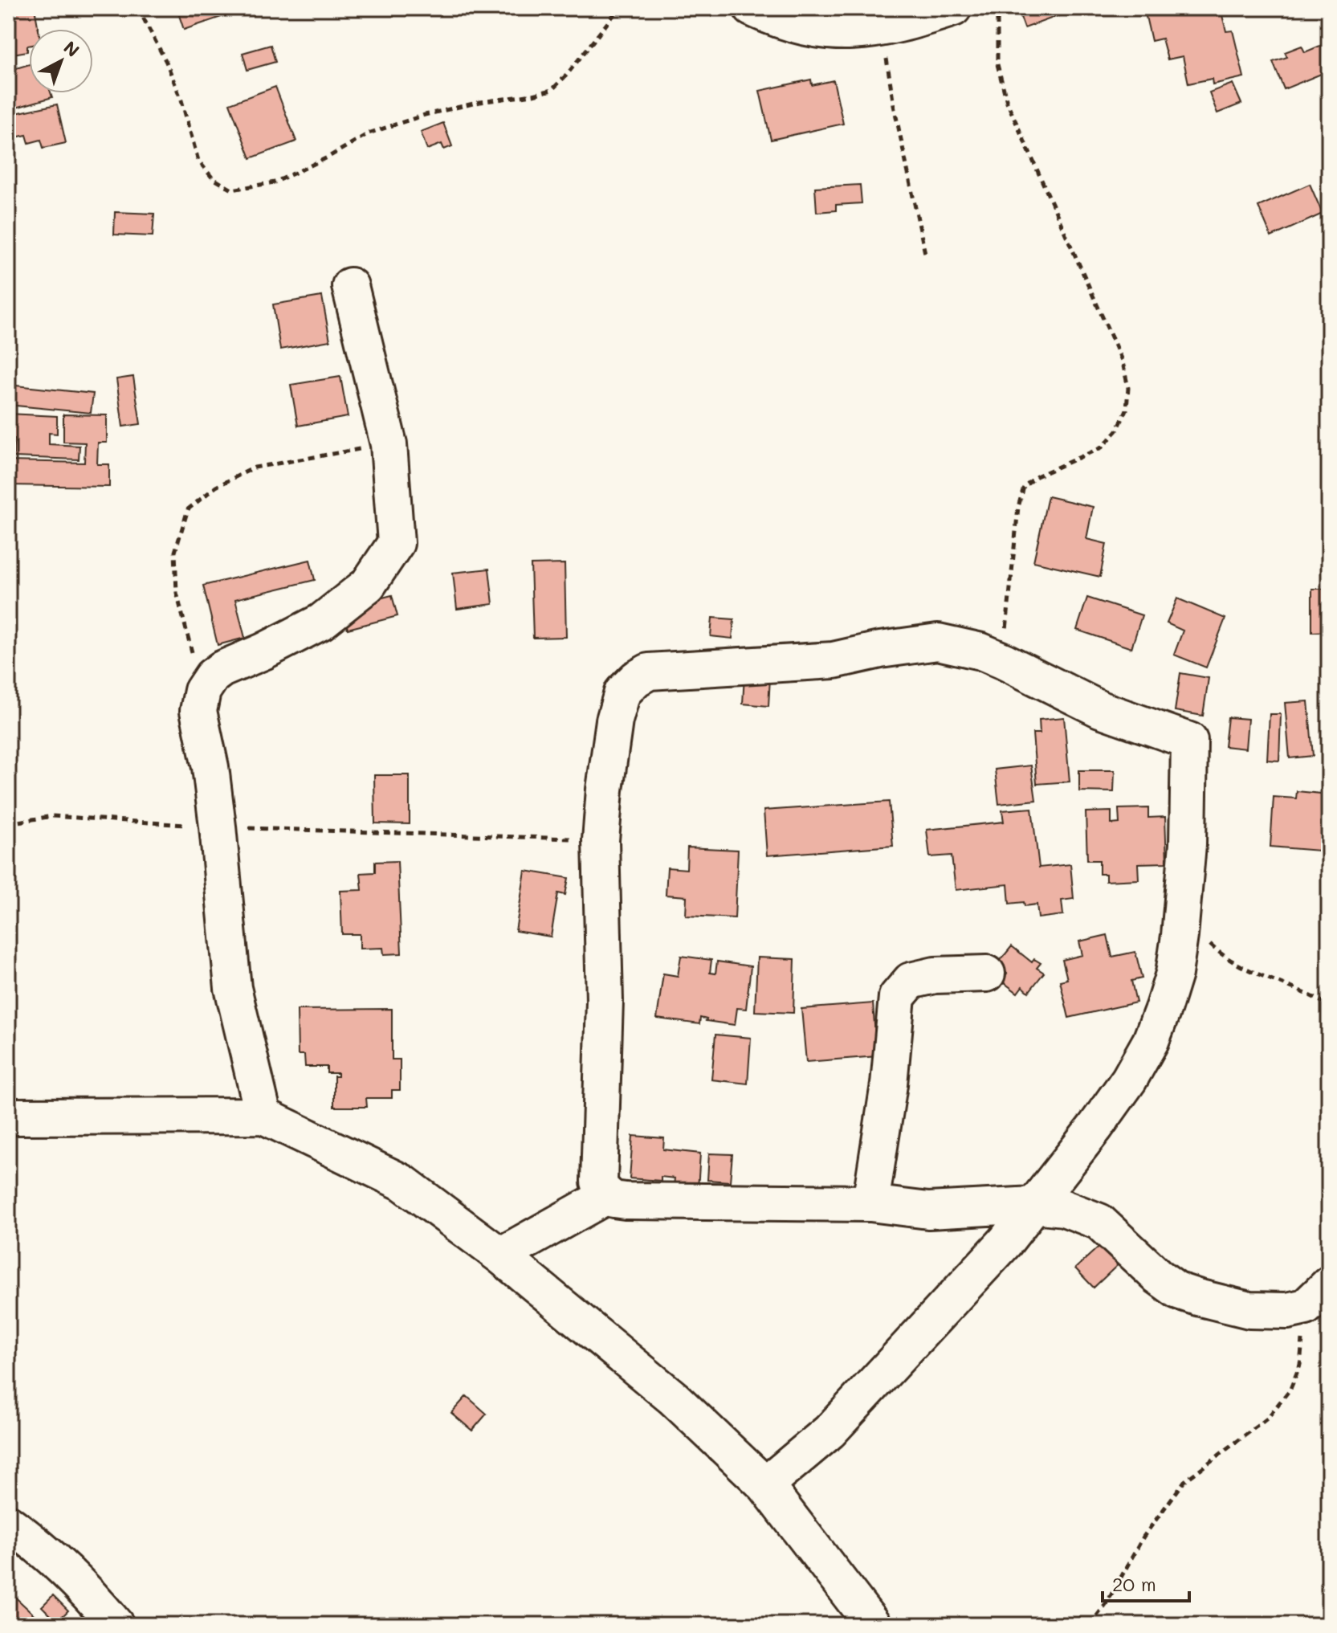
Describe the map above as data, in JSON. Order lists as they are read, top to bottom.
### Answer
{
  "scale_bar": "20 m",
  "north": "top right"
}
